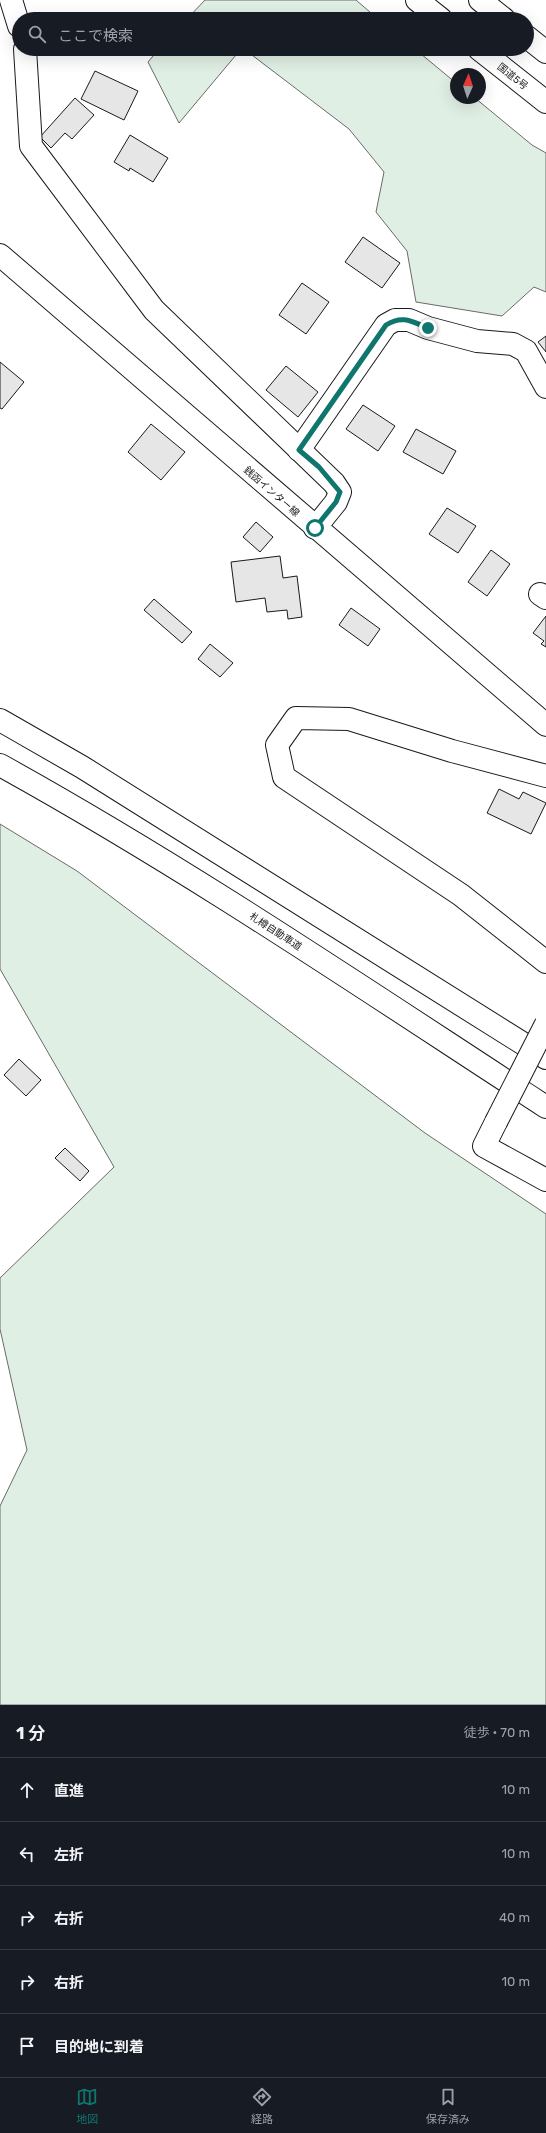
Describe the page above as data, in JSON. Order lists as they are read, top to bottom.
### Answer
{
  "streets": {
    "main road": ["国道5号", "銭函インター線", "札樽自動車道"]
  },
  "north": "top",
  "page": {
    "search": "ここで検索",
    "heading": ["1 分", "徒歩 · 70 m"],
    "list": [
      ["直進", "10 m"],
      ["左折", "10 m"],
      ["右折", "40 m"],
      ["右折", "10 m"],
      "目的地に到着"
    ],
    "nav": ["地図", "経路", "保存済み"]
  }
}
